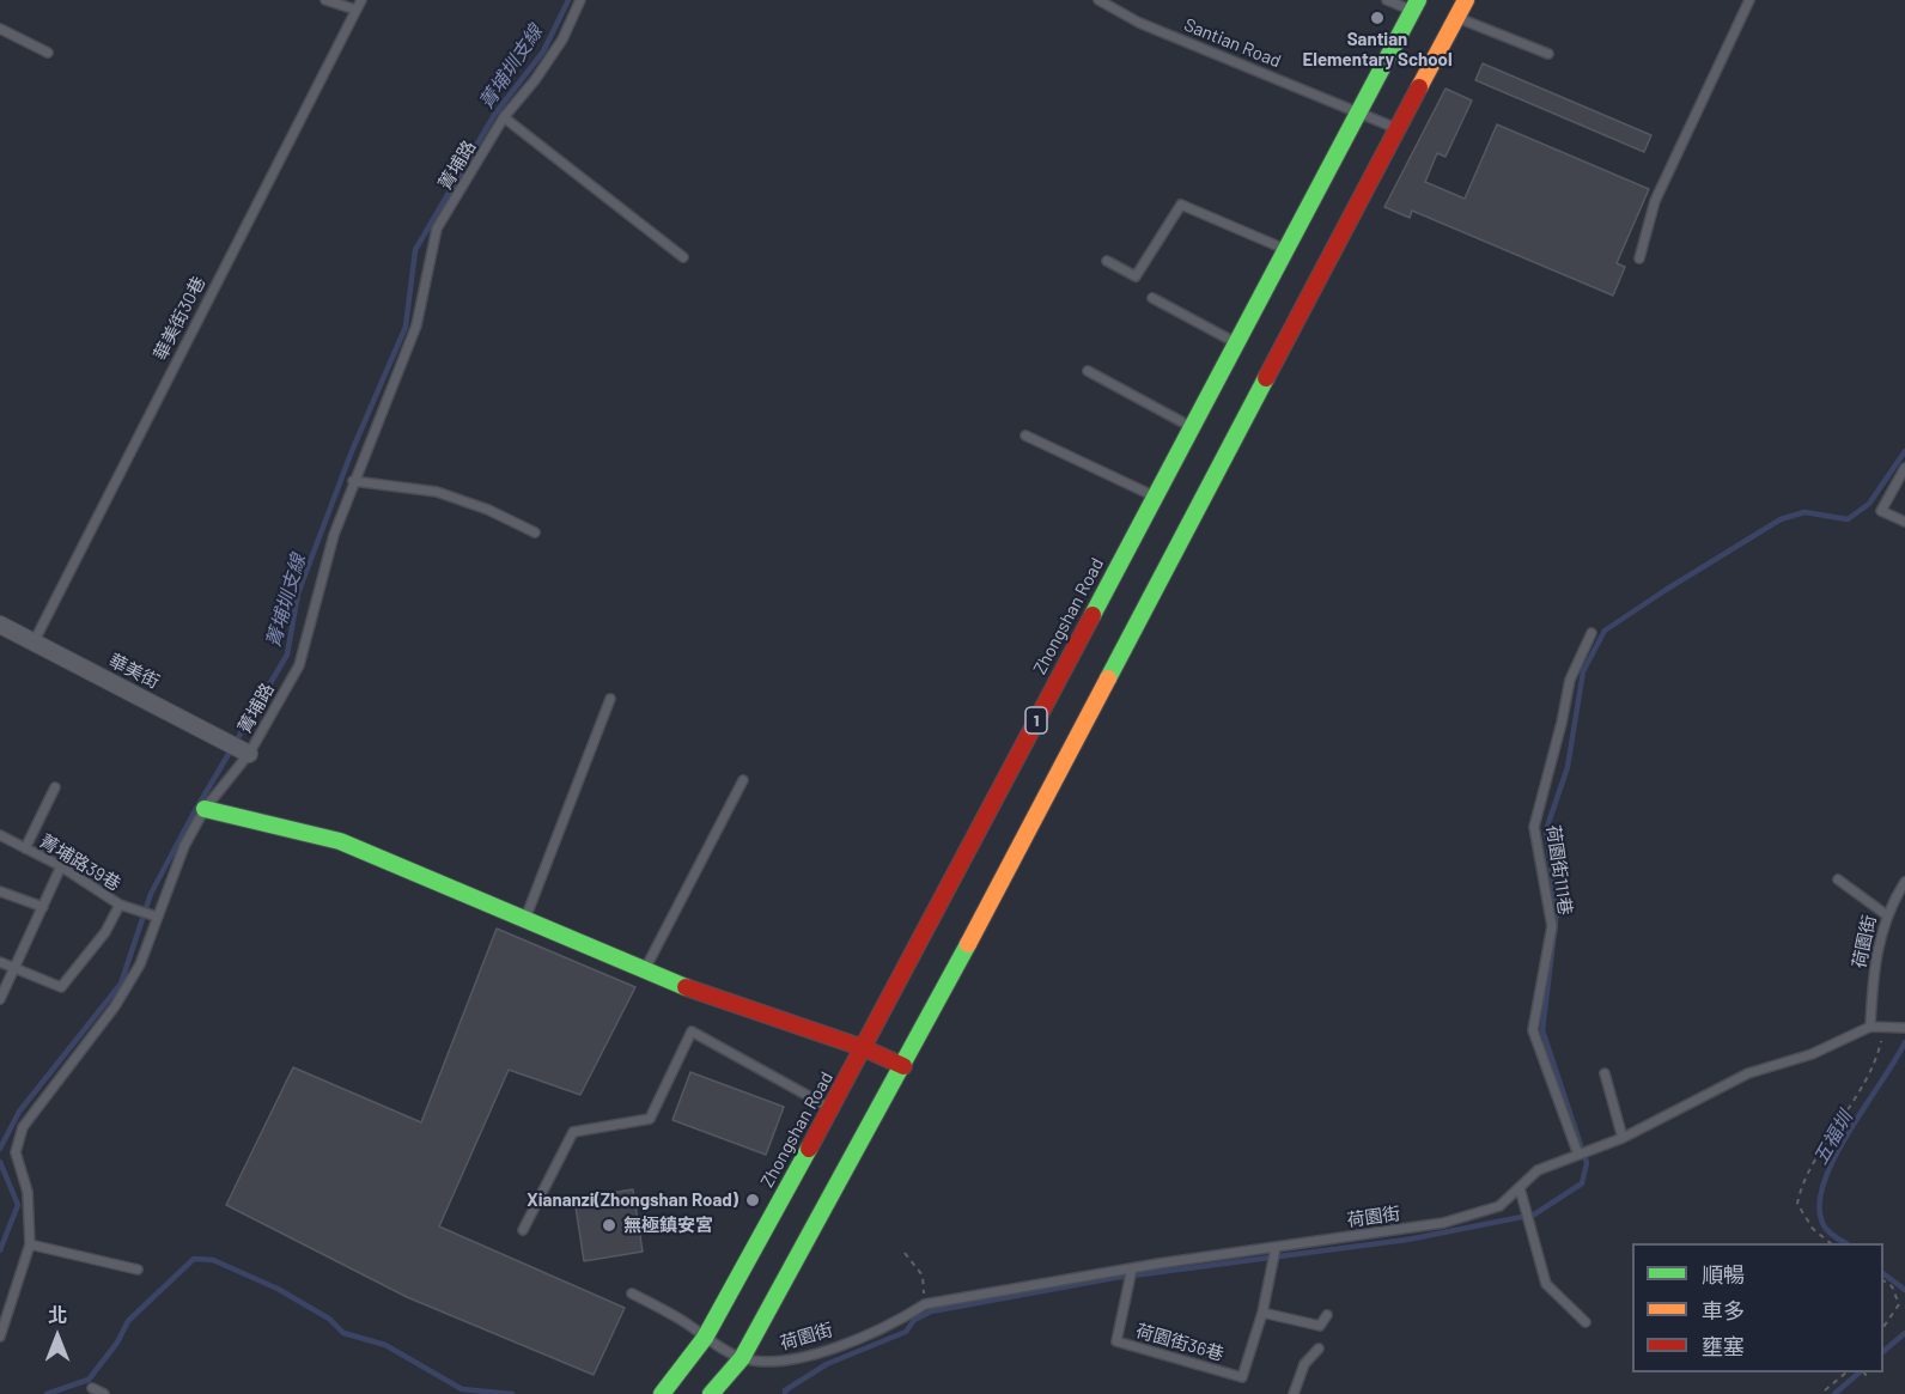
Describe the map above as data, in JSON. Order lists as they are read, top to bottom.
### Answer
{
  "streets": {
    "main road": ["Zhongshan Road", "1"],
    "street": ["華美街"],
    "lane": [
      "Santian Road",
      "菁埔路",
      "華美街30巷",
      "菁埔路39巷",
      "荷園街111巷",
      "荷園街",
      "荷園街36巷"
    ]
  },
  "crossings": [
    ["Santian Road", "Zhongshan Road"],
    ["菁埔路", "華美街"],
    ["菁埔路", "菁埔路39巷"],
    ["華美街30巷", "華美街"],
    ["Zhongshan Road", "荷園街"],
    ["荷園街111巷", "荷園街"],
    ["荷園街", "荷園街36巷"]
  ],
  "water": ["菁埔圳支線", "五福圳"],
  "places": ["Santian Elementary School", "Xiananzi(Zhongshan Road)", "無極鎮安宮"],
  "legend": ["順暢", "車多", "壅塞"],
  "north": "top"
}
